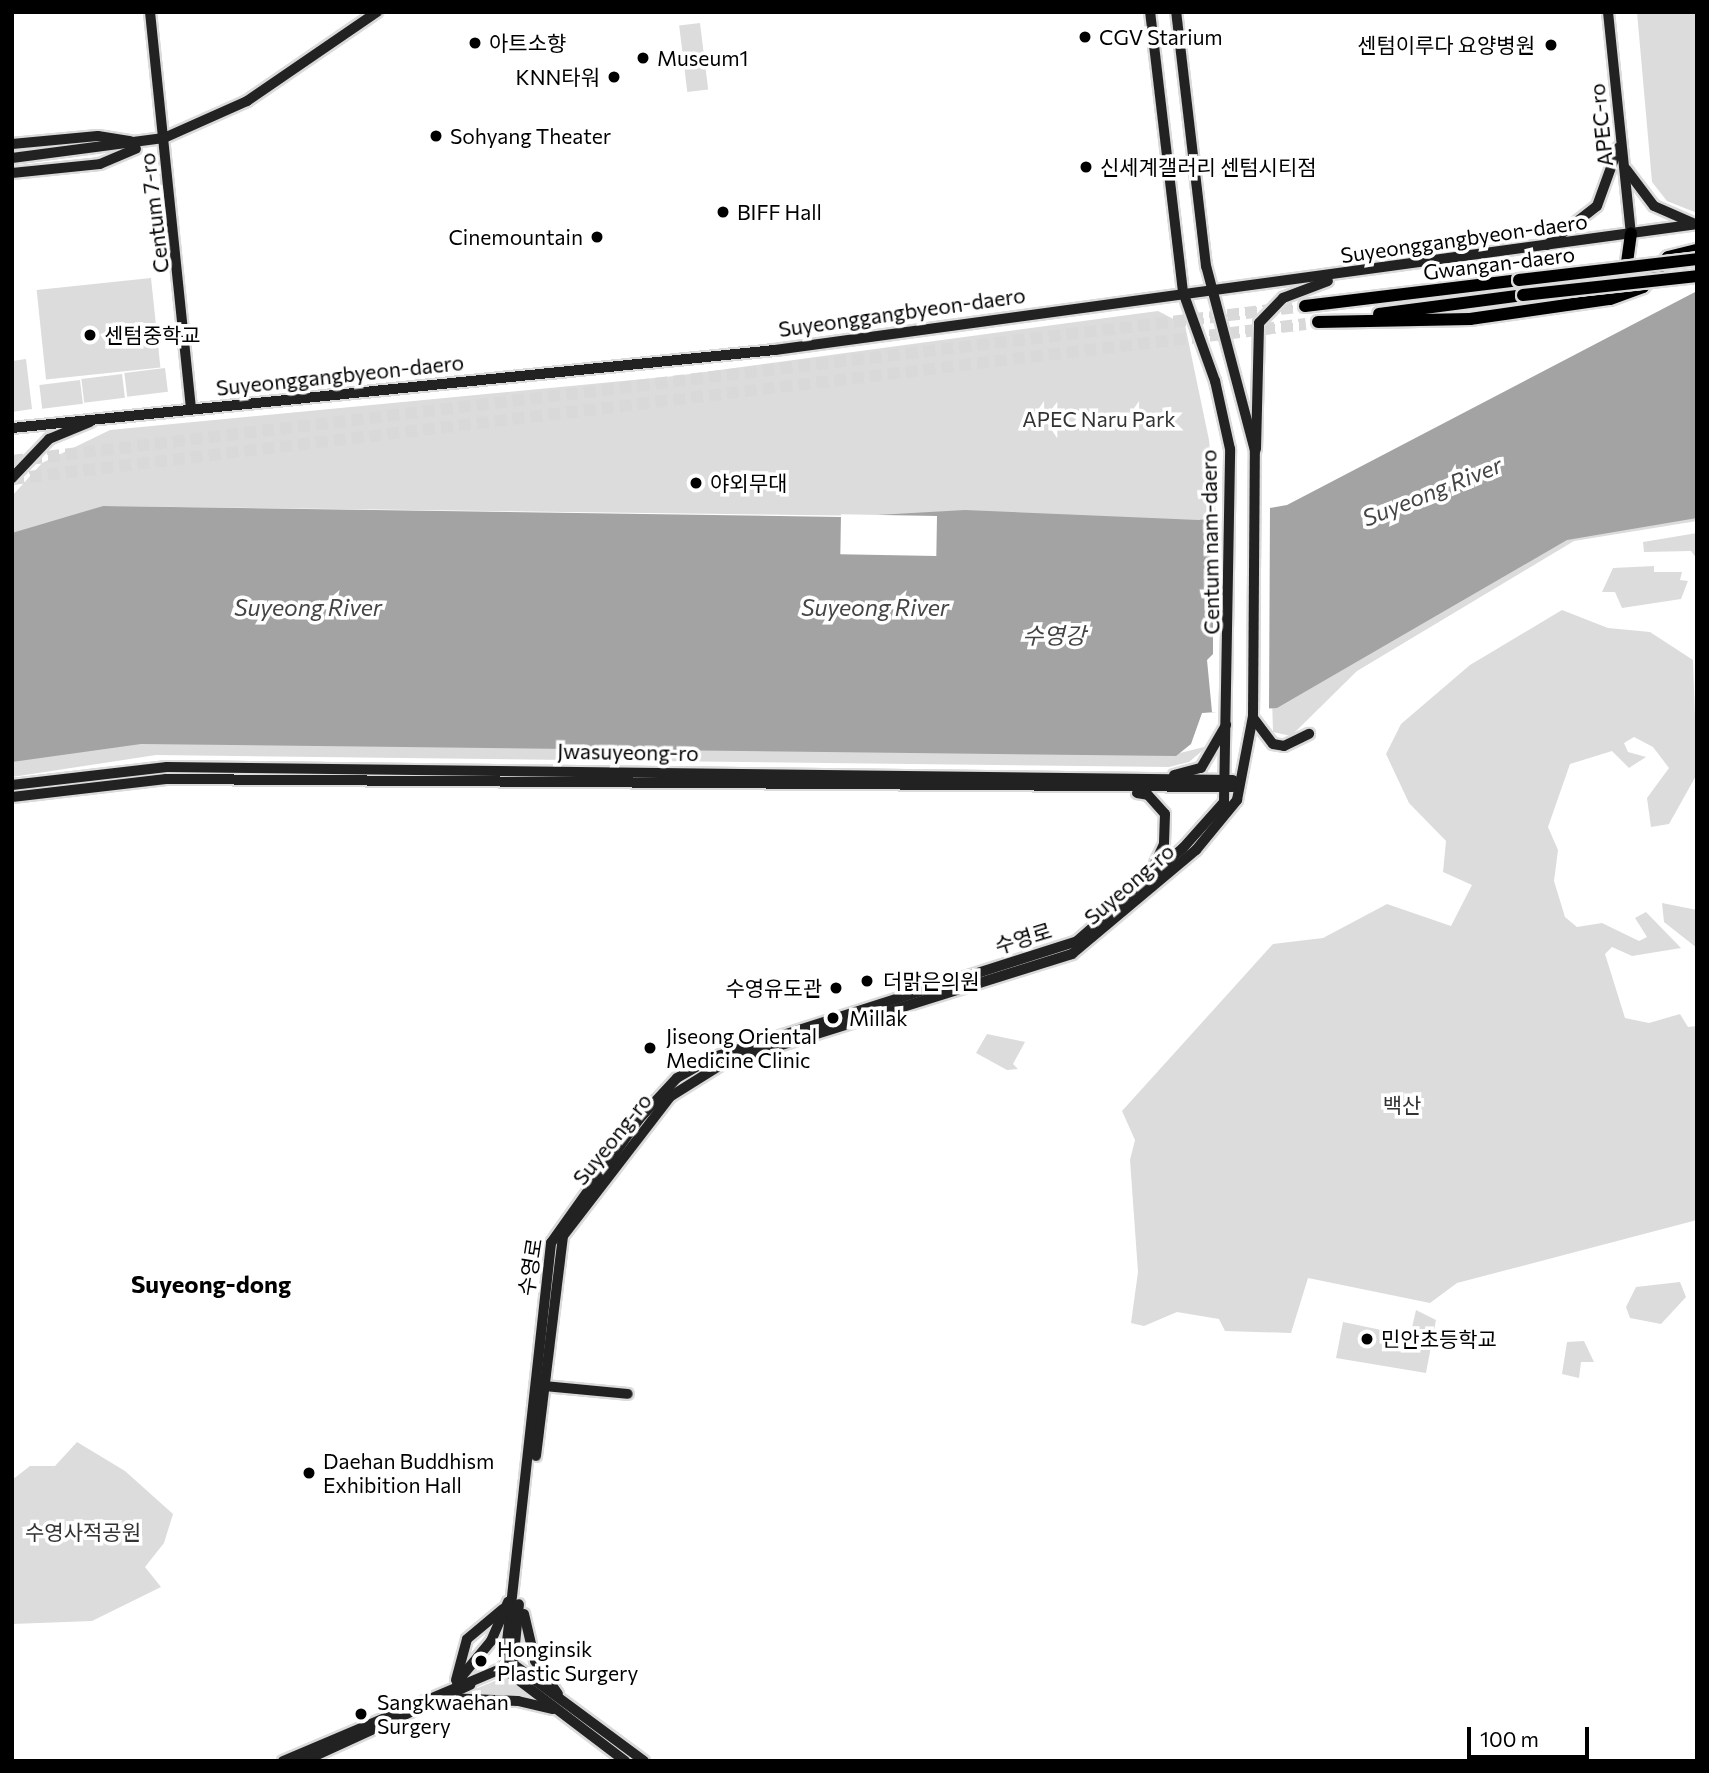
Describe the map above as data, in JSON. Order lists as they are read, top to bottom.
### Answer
{
  "streets": {
    "highway": ["Gwangan-daero"],
    "main road": [
      "APEC-ro",
      "Centum 7-ro",
      "Suyeonggangbyeon-daero",
      "Centum nam-daero",
      "Jwasuyeong-ro",
      "Suyeong-ro",
      "수영로"
    ]
  },
  "crossings": [
    ["APEC-ro", "Suyeonggangbyeon-daero"],
    ["Centum 7-ro", "Suyeonggangbyeon-daero"],
    ["Suyeonggangbyeon-daero", "Centum nam-daero"],
    ["Centum nam-daero", "Jwasuyeong-ro"],
    ["Centum nam-daero", "Suyeong-ro"],
    ["Centum nam-daero", "수영로"],
    ["Jwasuyeong-ro", "Suyeong-ro"],
    ["Jwasuyeong-ro", "수영로"],
    ["Suyeong-ro", "수영로"]
  ],
  "districts": ["Suyeong-dong"],
  "water": ["Suyeong River", "수영강"],
  "parks": ["APEC Naru Park", "백산", "수영사적공원"],
  "places": [
    "CGV Starium",
    "아트소향",
    "센텀이루다 요양병원",
    "Museum1",
    "KNN타워",
    "Sohyang Theater",
    "신세계갤러리 센텀시티점",
    "BIFF Hall",
    "Cinemountain",
    "센텀중학교",
    "야외무대",
    "더맑은의원",
    "수영유도관",
    "Millak",
    "Jiseong Oriental Medicine Clinic",
    "민안초등학교",
    "Daehan Buddhism Exhibition Hall",
    "Honginsik Plastic Surgery",
    "Sangkwaehan Surgery"
  ],
  "scale_bar": "100 m"
}
